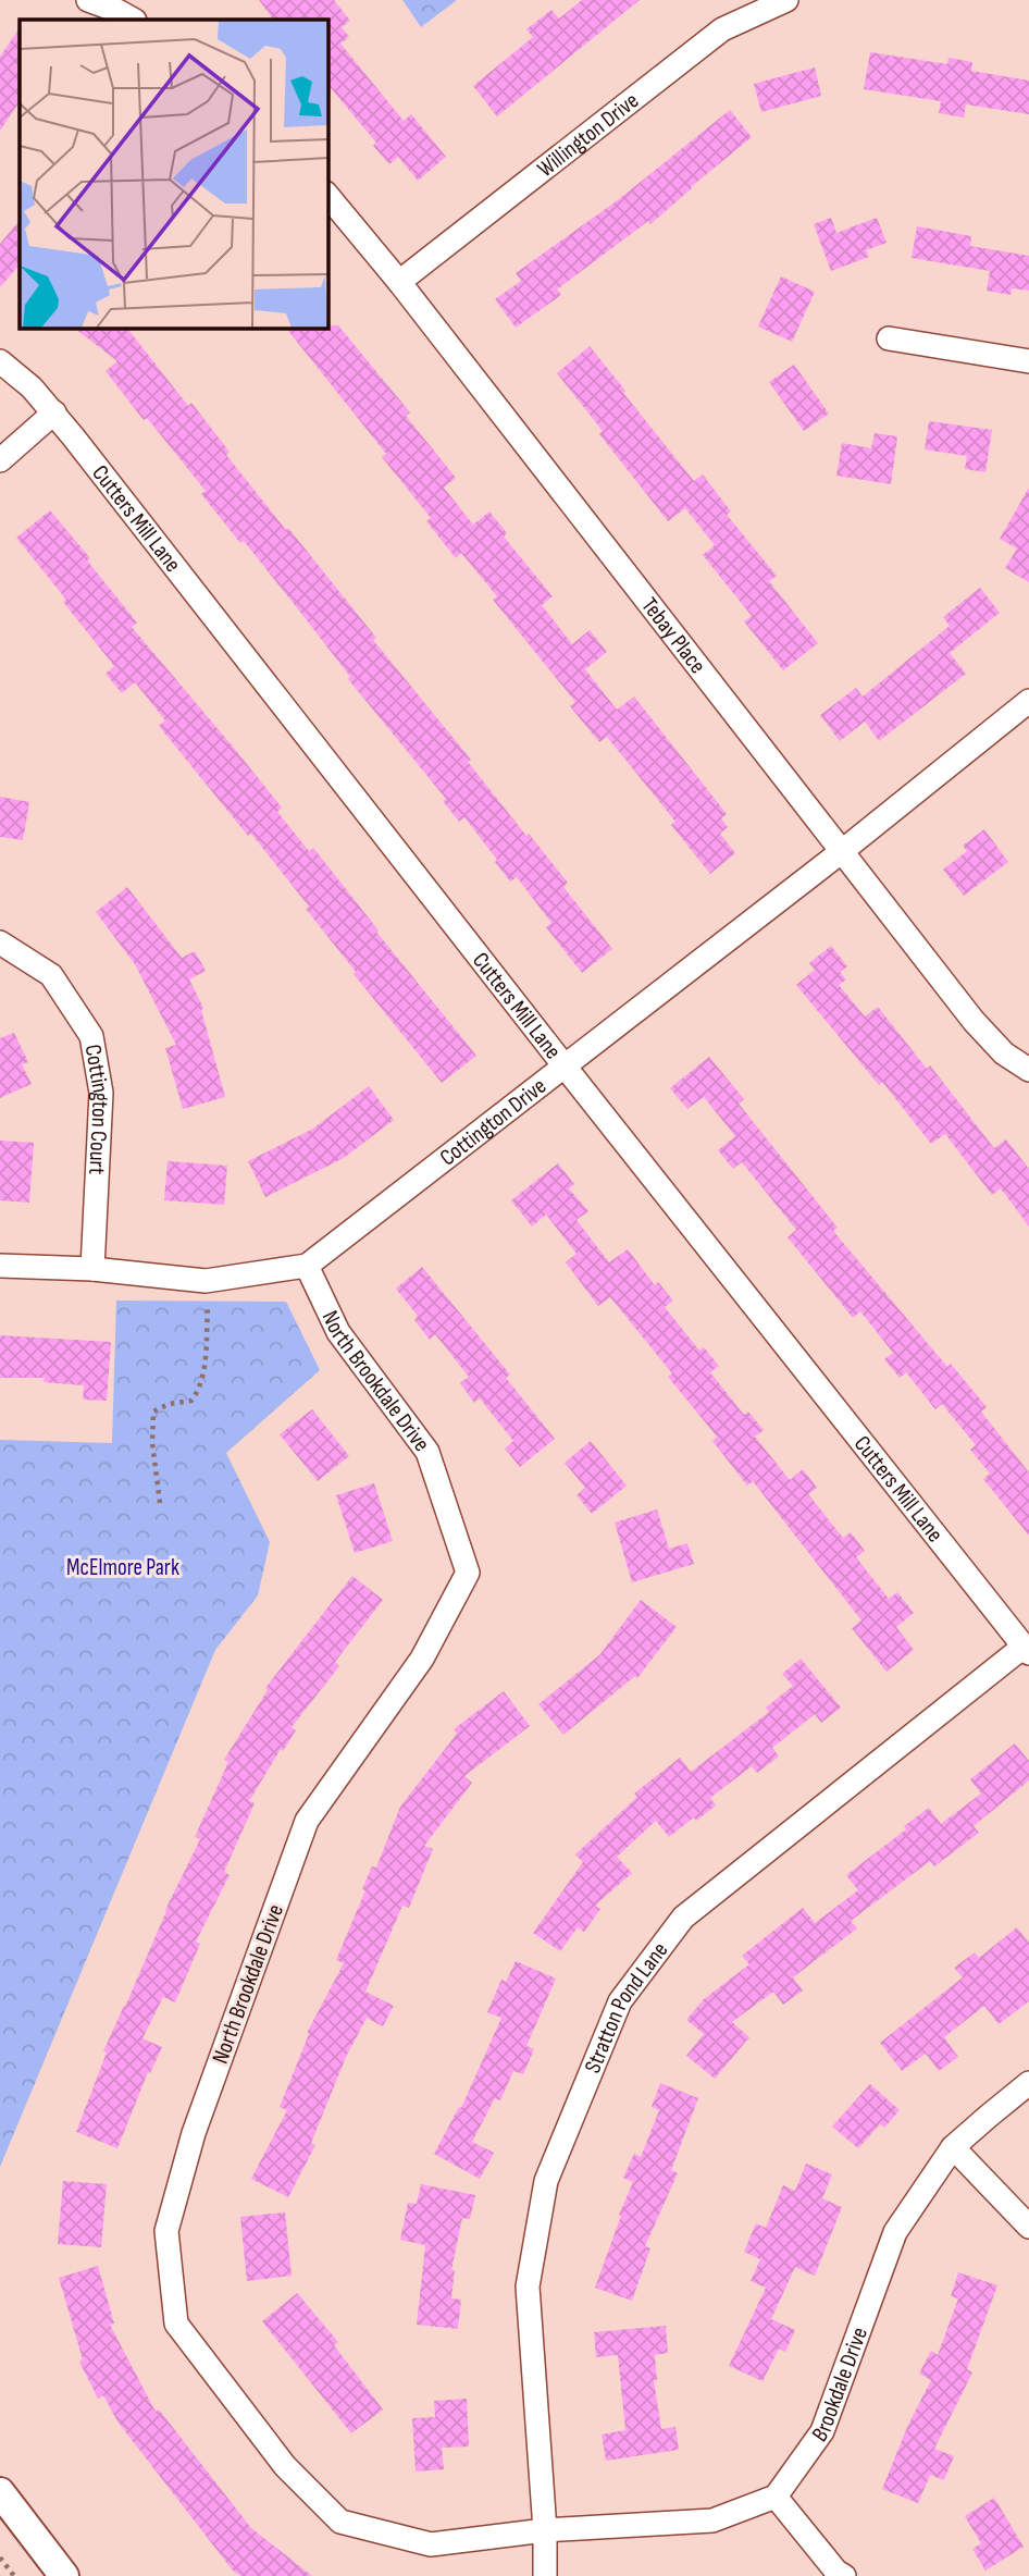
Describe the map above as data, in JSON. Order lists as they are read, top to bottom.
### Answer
{
  "streets": {
    "street": [
      "Willington Drive",
      "Cutters Mill Lane",
      "Tebay Place",
      "Cottington Court",
      "Cottington Drive",
      "North Brookdale Drive",
      "Stratton Pond Lane",
      "Brookdale Drive"
    ]
  },
  "crossings": [
    ["Willington Drive", "Tebay Place"],
    ["Cutters Mill Lane", "Cottington Drive"],
    ["Cutters Mill Lane", "Stratton Pond Lane"],
    ["Tebay Place", "Cottington Drive"],
    ["Cottington Court", "Cottington Drive"],
    ["Cottington Drive", "North Brookdale Drive"],
    ["North Brookdale Drive", "Stratton Pond Lane"]
  ],
  "parks": ["McElmore Park"]
}
